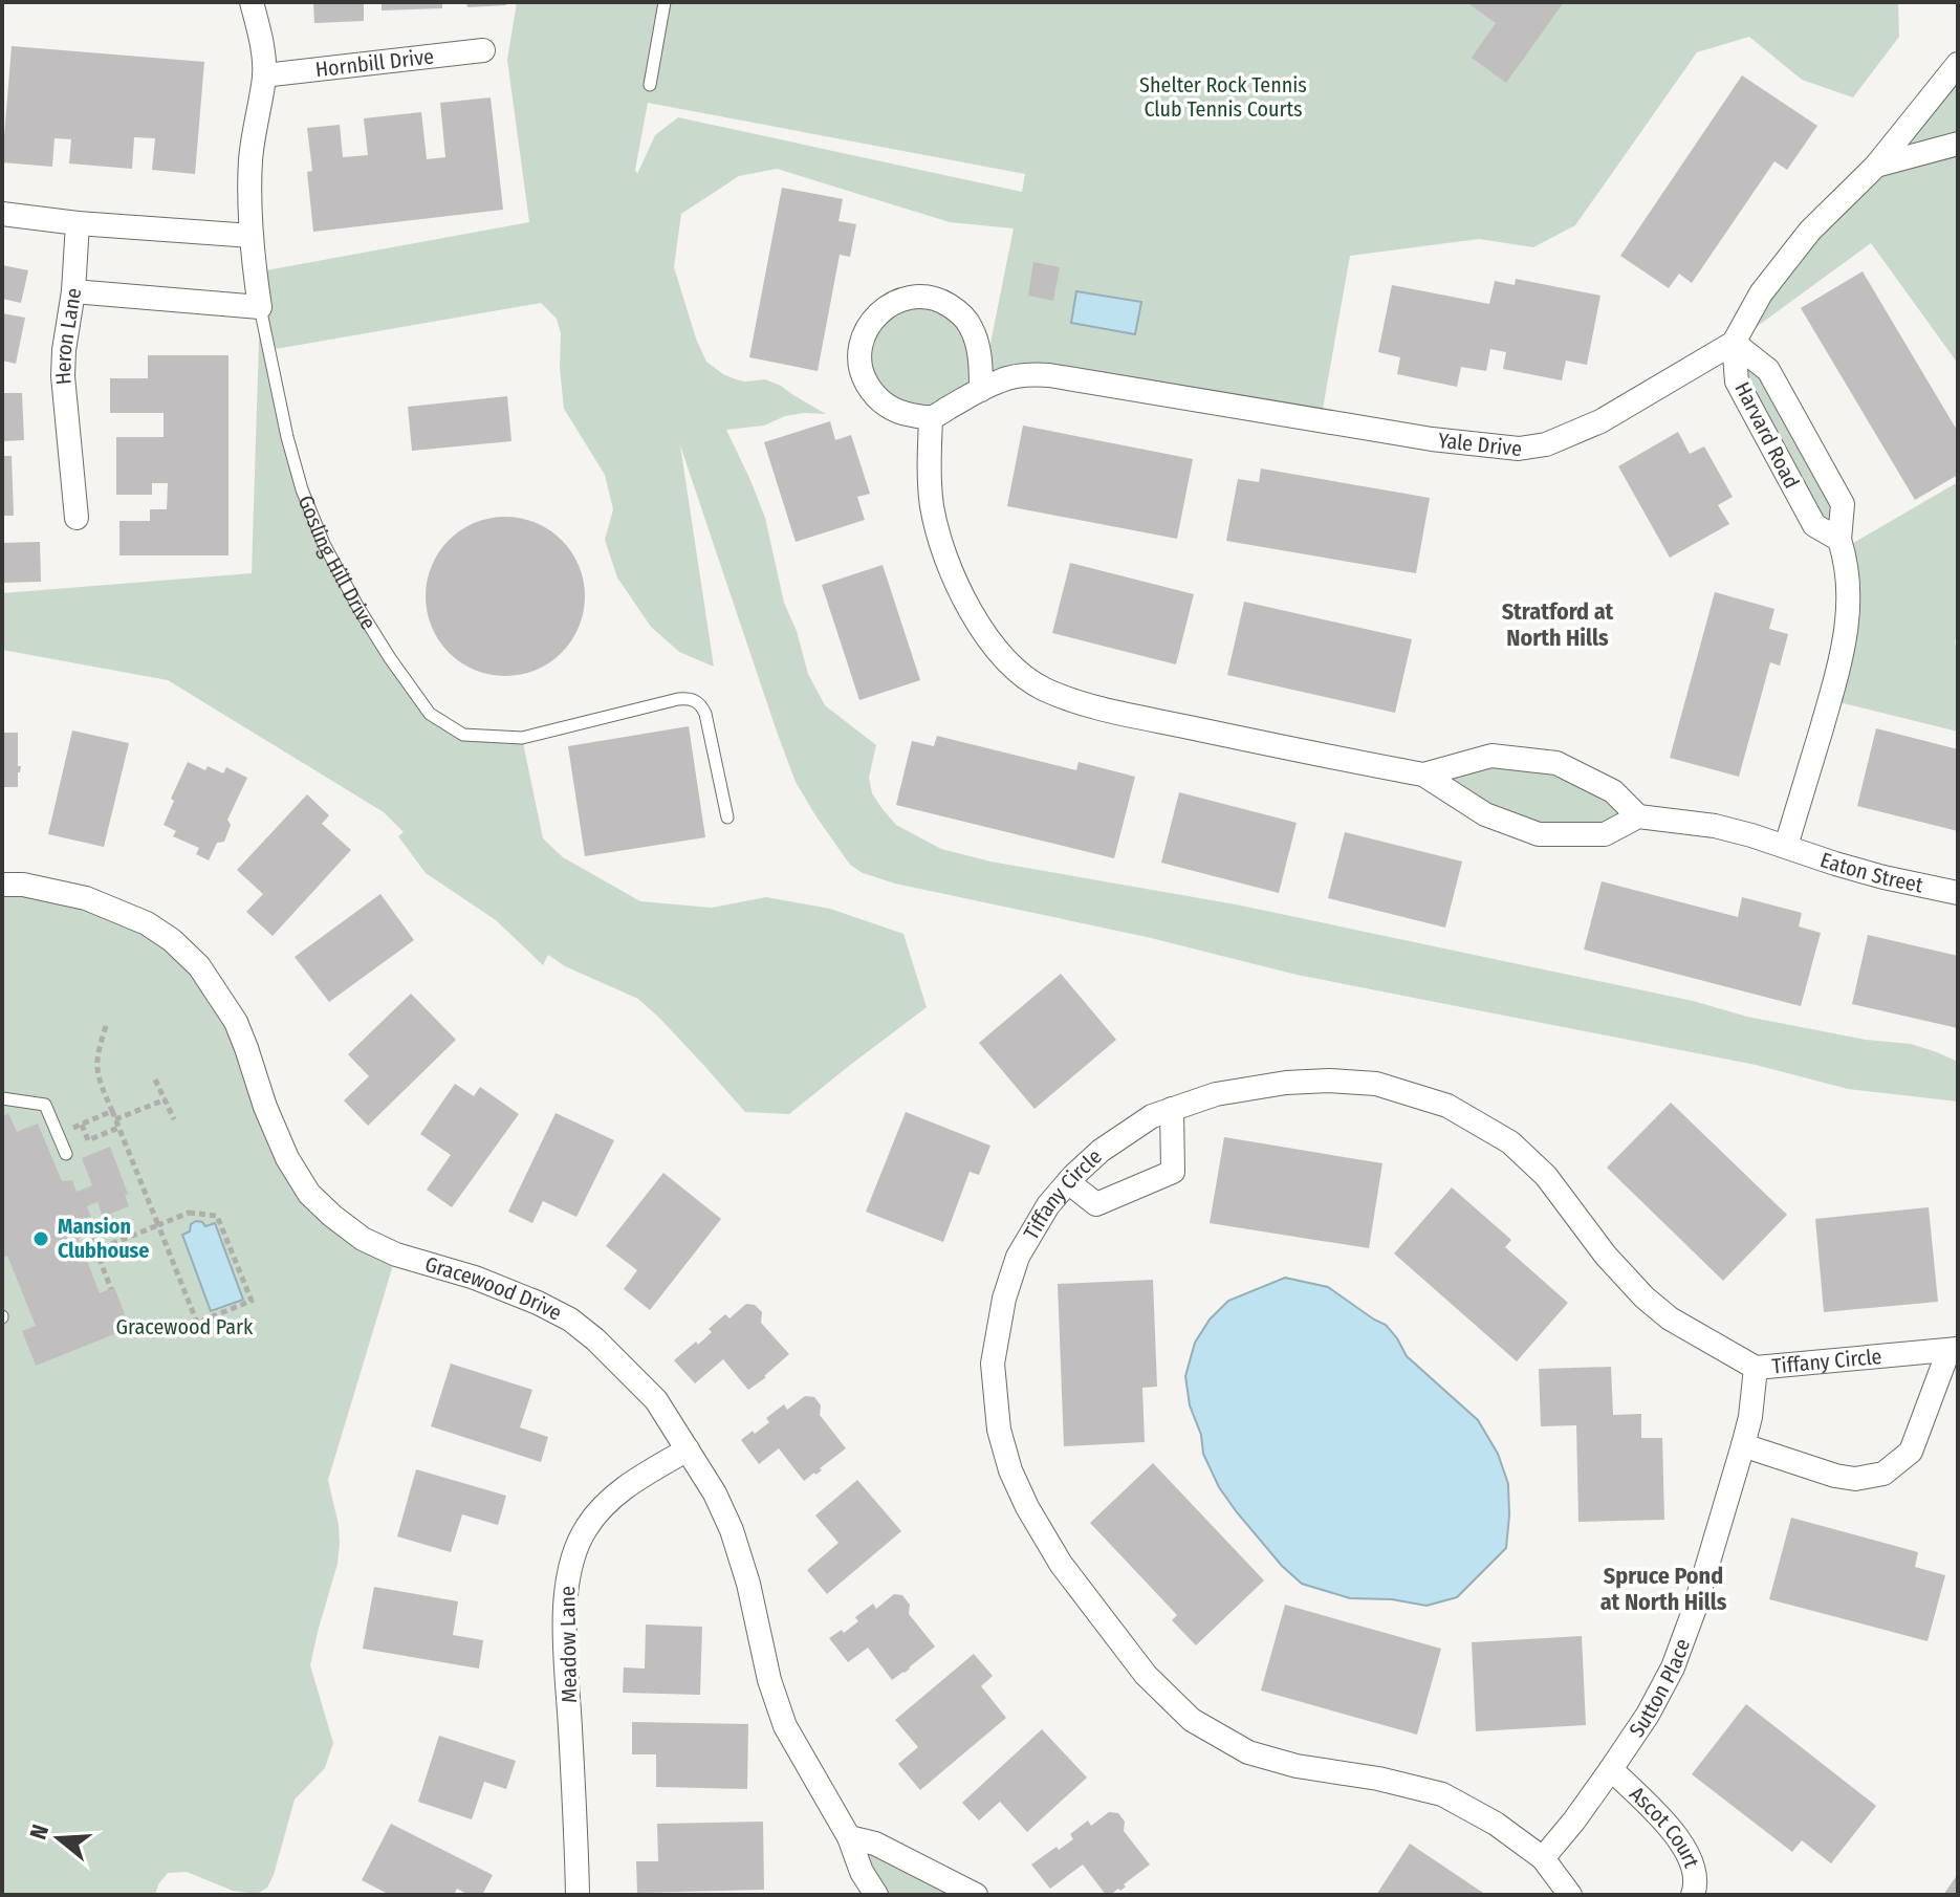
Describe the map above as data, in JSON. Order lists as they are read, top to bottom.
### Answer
{
  "streets": {
    "street": [
      "Hornbill Drive",
      "Heron Lane",
      "Harvard Road",
      "Yale Drive",
      "Gosling Hill Drive",
      "Eaton Street",
      "Tiffany Circle",
      "Gracewood Drive",
      "Meadow Lane",
      "Sutton Place",
      "Ascot Court"
    ]
  },
  "crossings": [
    ["Hornbill Drive", "Gosling Hill Drive"],
    ["Heron Lane", "Gosling Hill Drive"],
    ["Harvard Road", "Yale Drive"],
    ["Harvard Road", "Eaton Street"],
    ["Tiffany Circle", "Sutton Place"],
    ["Gracewood Drive", "Meadow Lane"],
    ["Sutton Place", "Ascot Court"]
  ],
  "districts": ["Stratford at North Hills", "Spruce Pond at North Hills"],
  "parks": ["Shelter Rock Tennis Club Tennis Courts", "Gracewood Park"],
  "places": ["Mansion Clubhouse"],
  "north": "left"
}
